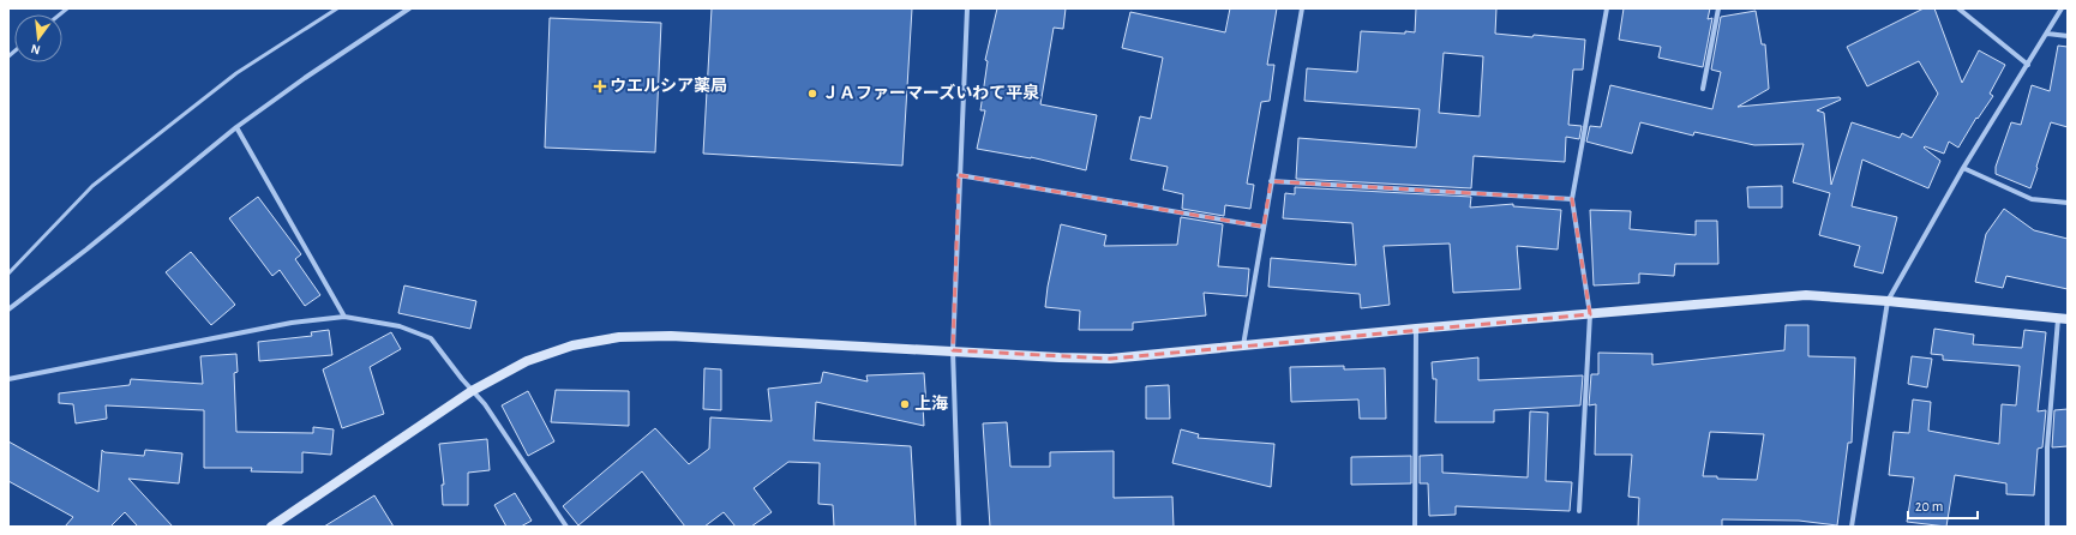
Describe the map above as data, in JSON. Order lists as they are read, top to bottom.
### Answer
{
  "places": {
    "health": ["ウエルシア薬局"],
    "other": ["ＪＡファーマーズいわて平泉", "上海"]
  },
  "scale_bar": "20 m",
  "north": "bottom"
}
